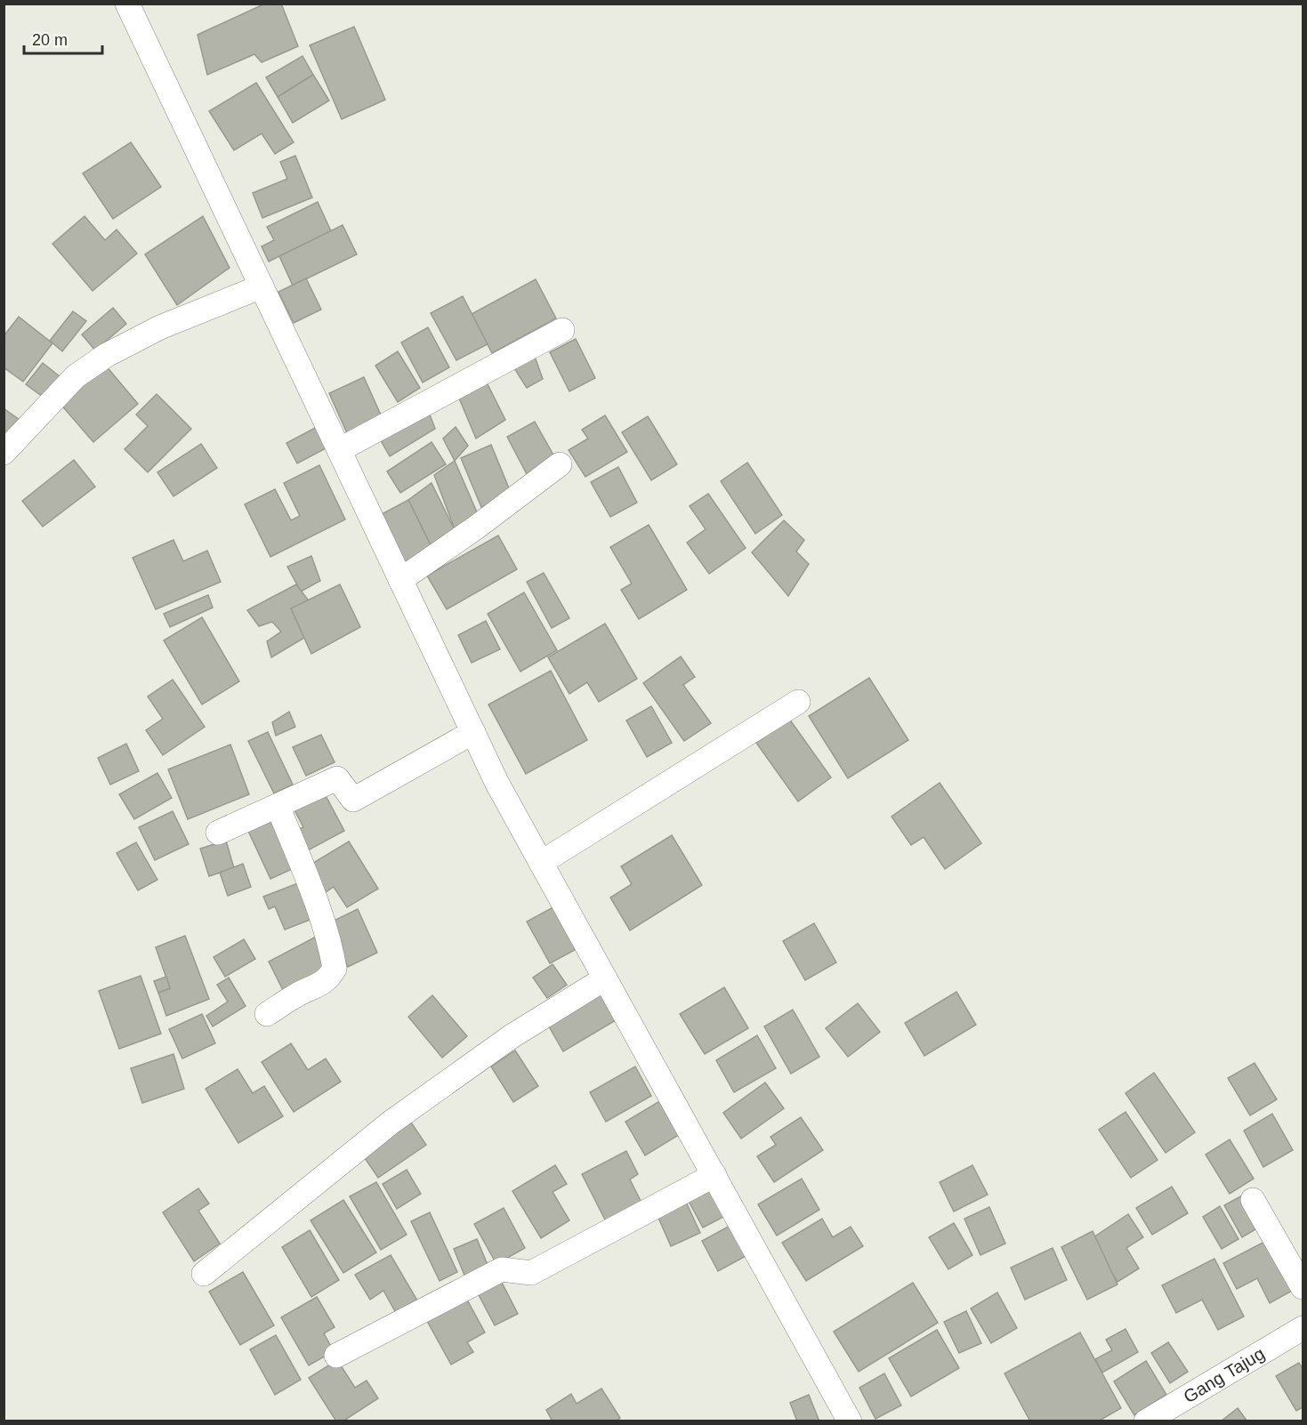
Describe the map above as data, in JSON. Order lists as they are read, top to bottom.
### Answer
{
  "streets": {
    "street": ["Gang Tajug"]
  },
  "scale_bar": "20 m"
}
